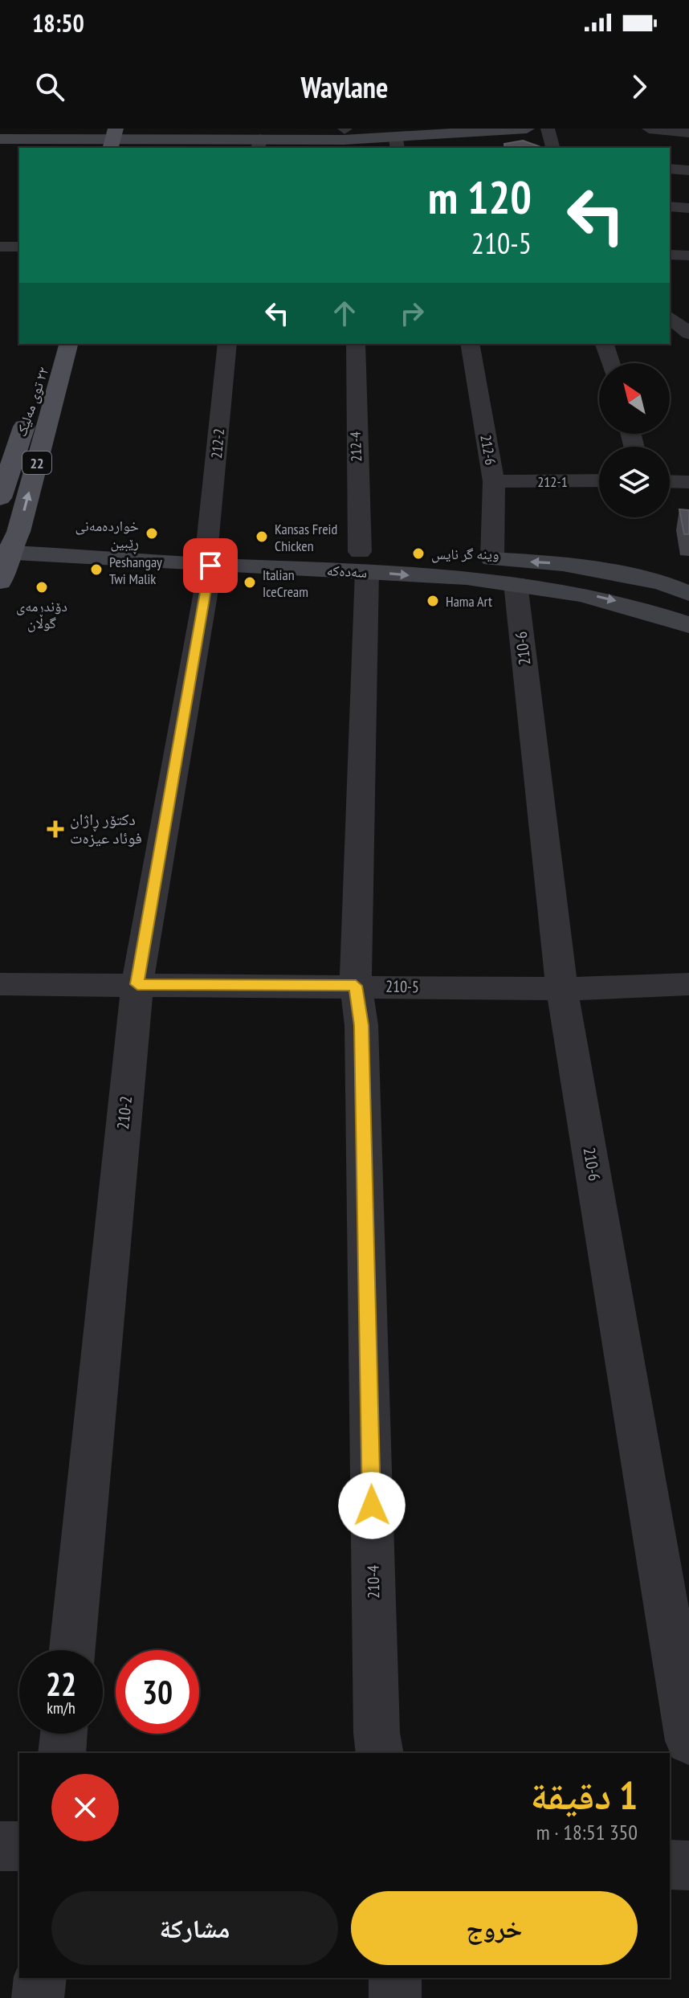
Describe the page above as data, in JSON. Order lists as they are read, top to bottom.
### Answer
{
  "streets": {
    "main road": ["٢٢ توی مەلیک", "22", "سەدەکە"],
    "street": [
      "212-2",
      "212-4",
      "212-6",
      "212-1",
      "210-6",
      "210-5",
      "210-2",
      "210-4"
    ]
  },
  "crossings": [
    ["٢٢ توی مەلیک", "سەدەکە"],
    ["212-2", "سەدەکە"],
    ["212-2", "210-2"],
    ["212-4", "سەدەکە"],
    ["212-4", "210-5"],
    ["212-4", "210-4"],
    ["212-6", "212-1"],
    ["212-6", "سەدەکە"],
    ["212-6", "210-6"],
    ["سەدەکە", "210-6"],
    ["سەدەکە", "210-2"],
    ["210-6", "210-5"],
    ["210-5", "210-2"],
    ["210-5", "210-4"]
  ],
  "places": {
    "other": [
      "خواردە‌مە‌نی ڕێبین",
      "Kansas Freid Chicken",
      "وینه گر نایس",
      "Peshangay Twi Malik",
      "Italian IceCream",
      "دۆندرمەی گوڵان",
      "Hama Art"
    ],
    "health": ["دکتۆر ڕاژان فوئاد عیزەت"]
  },
  "north": "top left",
  "page": {
    "status": "18:50",
    "header": "Waylane",
    "turn": ["120 m", "210-5"],
    "speed": "22 km/h",
    "limit": "30",
    "heading": ["1 دقيقة", "350 m · 18:51"],
    "buttons": ["خروج", "مشاركة"]
  }
}
